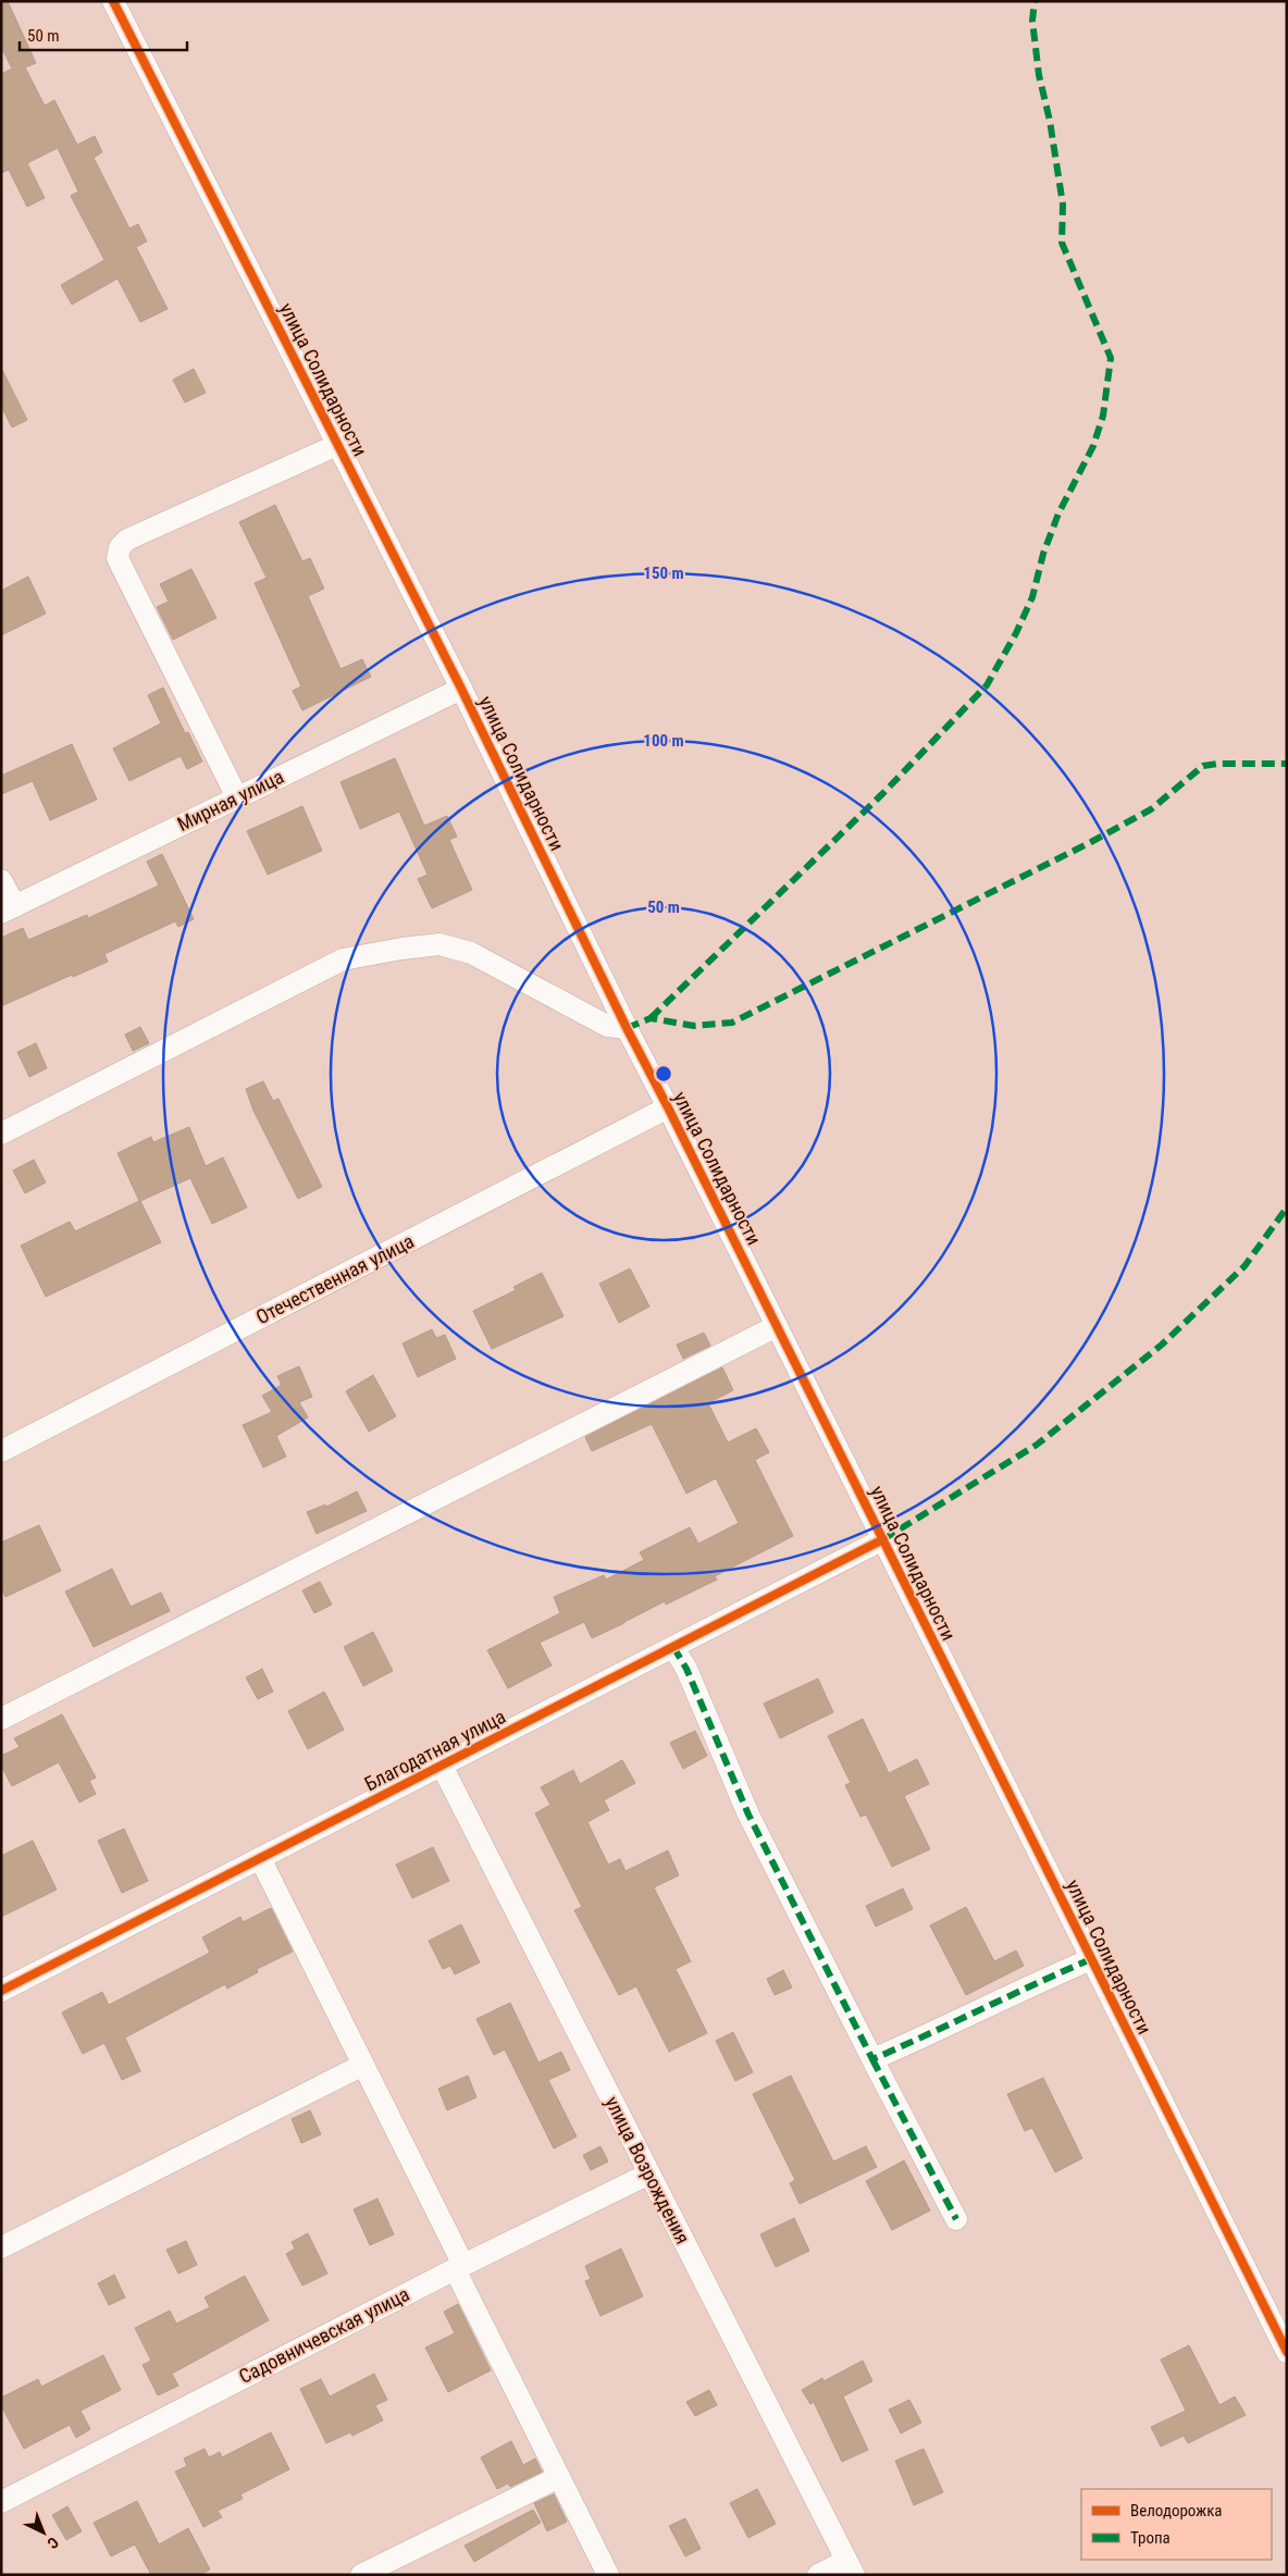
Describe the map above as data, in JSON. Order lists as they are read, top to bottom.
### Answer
{
  "streets": {
    "street": [
      "улица Солидарности",
      "Мирная улица",
      "Отечественная улица",
      "Благодатная улица",
      "улица Возрождения",
      "Садовничевская улица"
    ]
  },
  "crossings": [
    ["улица Солидарности", "Мирная улица"],
    ["улица Солидарности", "Отечественная улица"],
    ["улица Солидарности", "Благодатная улица"],
    ["Благодатная улица", "улица Возрождения"],
    ["улица Возрождения", "Садовничевская улица"]
  ],
  "legend": ["Велодорожка", "Тропа"],
  "scale_bar": "50 m",
  "north": "bottom right",
  "rings": ["150 m", "100 m", "50 m"]
}
